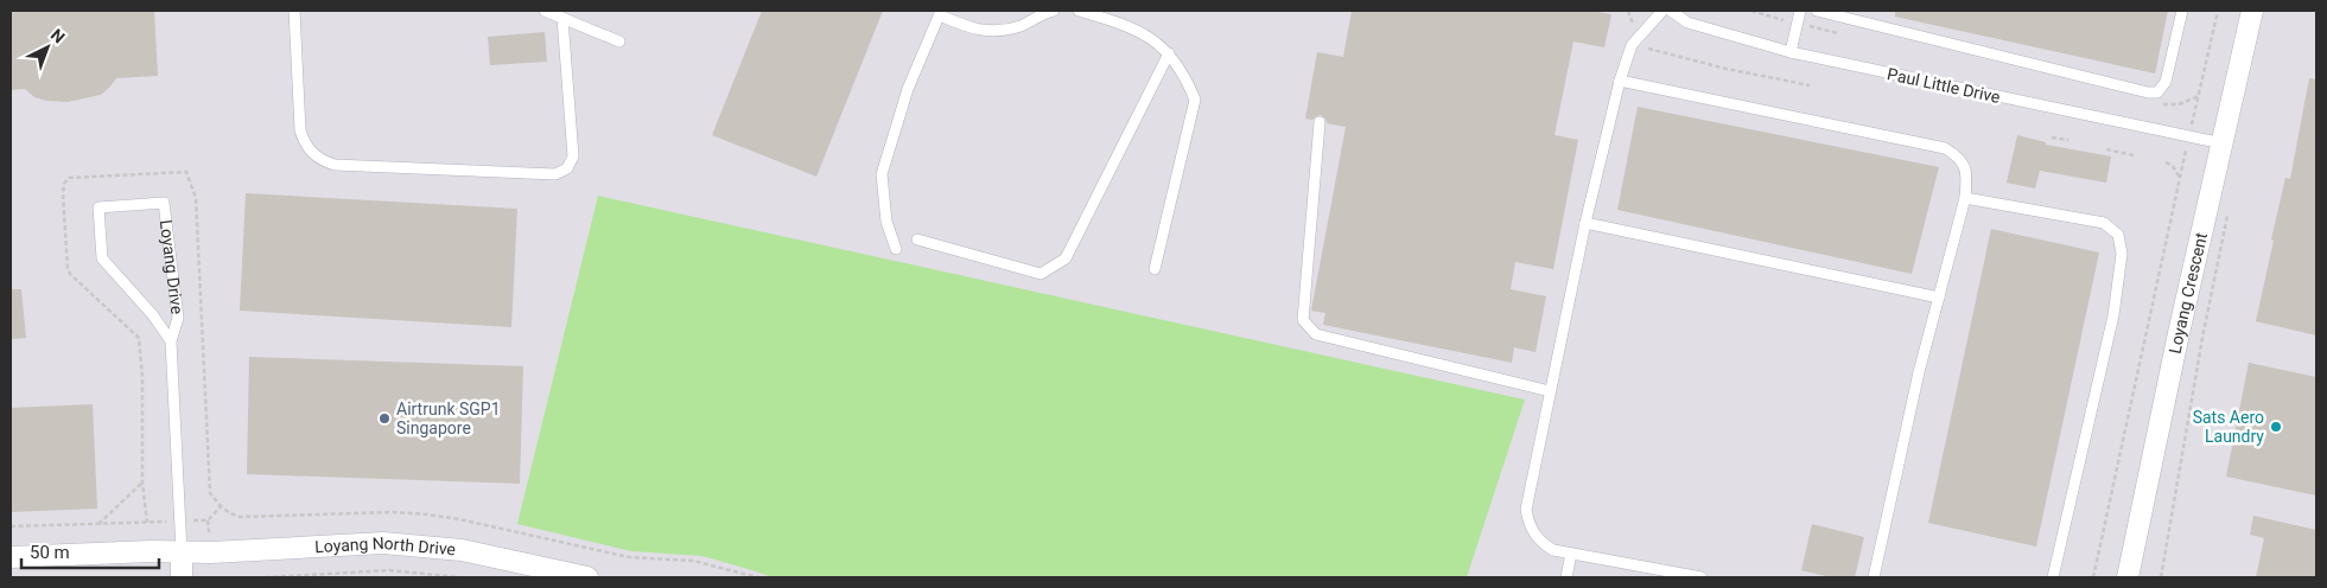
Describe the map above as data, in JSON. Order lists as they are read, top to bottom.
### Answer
{
  "streets": {
    "street": ["Loyang Drive", "Loyang Crescent", "Loyang North Drive"],
    "lane": ["Paul Little Drive"]
  },
  "crossings": [
    ["Paul Little Drive", "Loyang Crescent"],
    ["Loyang Drive", "Loyang North Drive"]
  ],
  "places": ["Airtrunk SGP1 Singapore", "Sats Aero Laundry"],
  "scale_bar": "50 m",
  "north": "top right"
}
